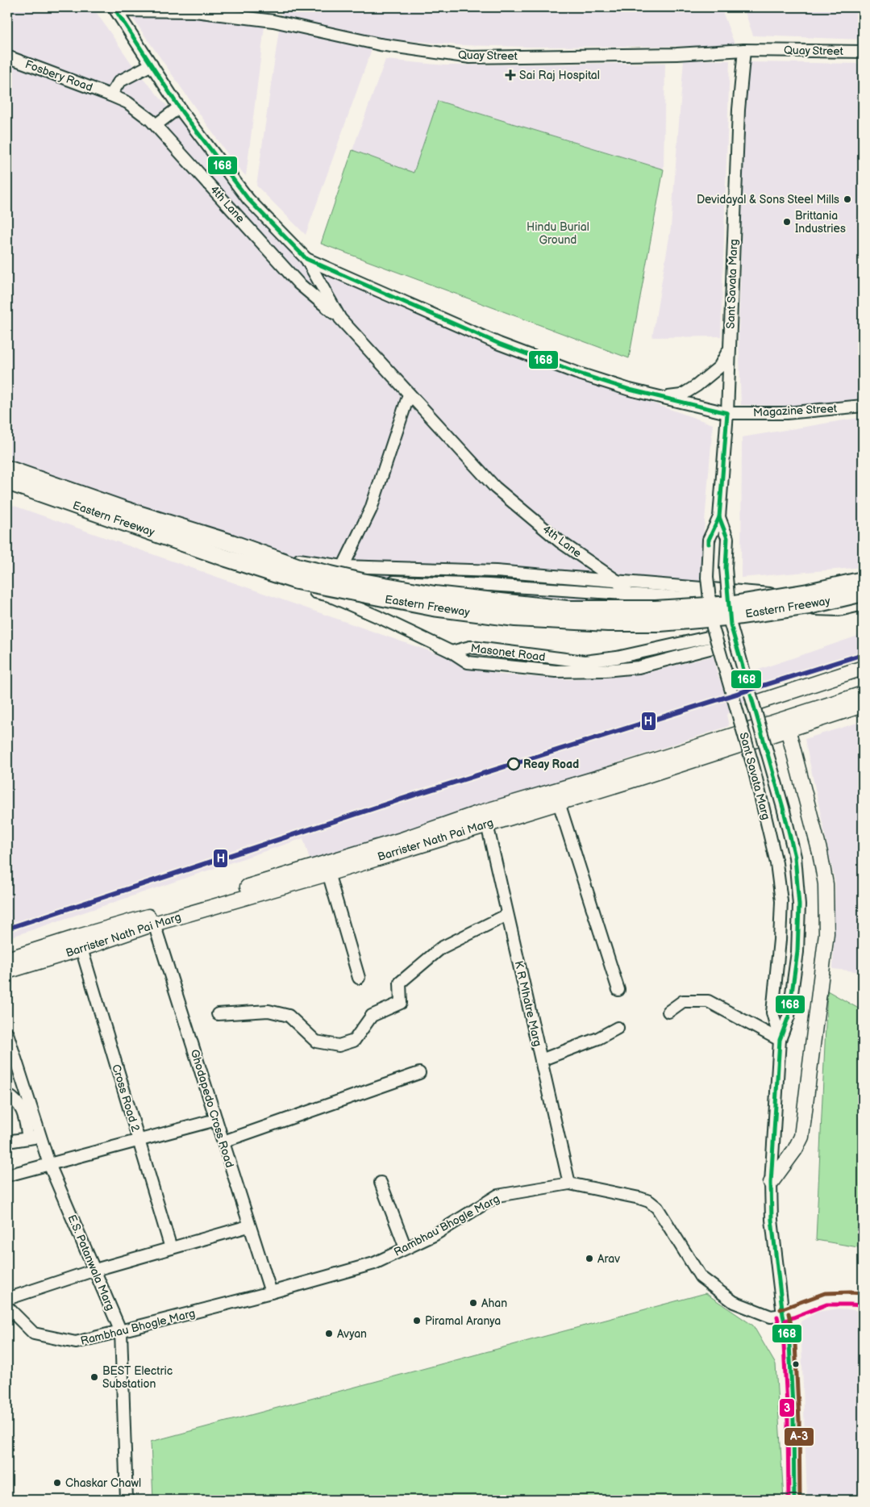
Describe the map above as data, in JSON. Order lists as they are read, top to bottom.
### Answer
{
  "streets": {
    "highway": ["Eastern Freeway"],
    "main road": ["Barrister Nath Pai Marg"],
    "street": [
      "Quay Street",
      "Fosbery Road",
      "4th Lane",
      "Sant Savata Marg",
      "Magazine Street",
      "Masonet Road",
      "K R Mhatre Marg",
      "Cross Road 2",
      "Ghodapedo Cross Road",
      "Rambhau Bhogle Marg",
      "E.S. Patanwala Marg"
    ]
  },
  "crossings": [
    ["Quay Street", "Sant Savata Marg"],
    ["Fosbery Road", "4th Lane"],
    ["4th Lane", "Magazine Street"],
    ["Sant Savata Marg", "Magazine Street"],
    ["Sant Savata Marg", "Masonet Road"],
    ["Sant Savata Marg", "Rambhau Bhogle Marg"],
    ["Barrister Nath Pai Marg", "K R Mhatre Marg"],
    ["Barrister Nath Pai Marg", "Cross Road 2"],
    ["Barrister Nath Pai Marg", "Ghodapedo Cross Road"],
    ["K R Mhatre Marg", "Rambhau Bhogle Marg"],
    ["Ghodapedo Cross Road", "Rambhau Bhogle Marg"],
    ["Rambhau Bhogle Marg", "E.S. Patanwala Marg"]
  ],
  "parks": ["Hindu Burial Ground"],
  "places": {
    "health": ["Sai Raj Hospital"],
    "other": [
      "Devidayal & Sons Steel Mills",
      "Brittania Industries",
      "Reay Road",
      "Arav",
      "Ahan",
      "Piramal Aranya",
      "Avyan",
      "BEST Electric Substation",
      "Chaskar Chawl"
    ]
  },
  "lines": [
    "transit line 168",
    "transit line H",
    "transit line A-3",
    "transit line 3"
  ]
}
